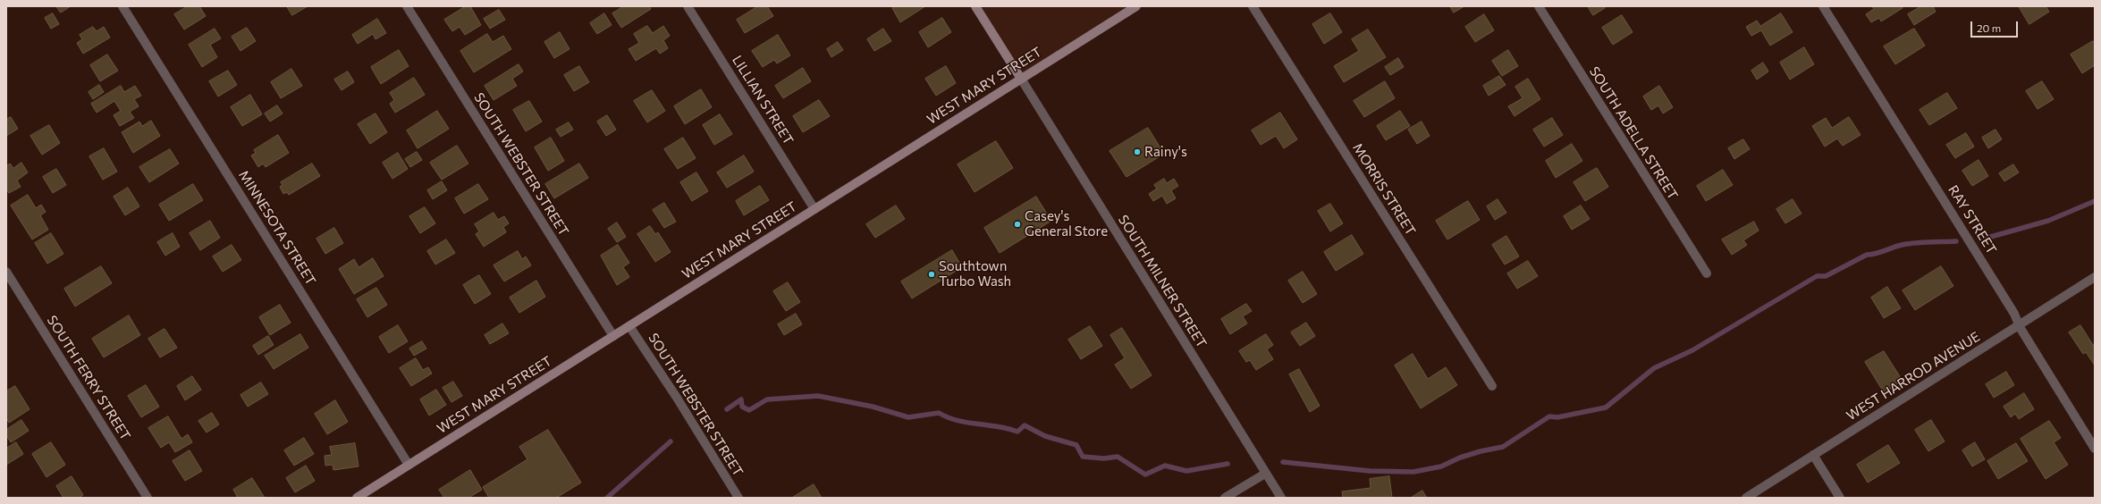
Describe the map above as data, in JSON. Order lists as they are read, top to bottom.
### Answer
{
  "streets": {
    "main road": ["WEST MARY STREET", "SOUTH MILNER STREET"],
    "street": [
      "LILLIAN STREET",
      "SOUTH ADELLA STREET",
      "SOUTH WEBSTER STREET",
      "MORRIS STREET",
      "RAY STREET",
      "MINNESOTA STREET",
      "WEST HARROD AVENUE",
      "SOUTH FERRY STREET"
    ]
  },
  "crossings": [
    ["WEST MARY STREET", "LILLIAN STREET"],
    ["WEST MARY STREET", "SOUTH WEBSTER STREET"],
    ["WEST MARY STREET", "MINNESOTA STREET"],
    ["WEST MARY STREET", "SOUTH MILNER STREET"],
    ["RAY STREET", "WEST HARROD AVENUE"]
  ],
  "places": ["Rainy's", "Casey's General Store", "Southtown Turbo Wash"],
  "scale_bar": "20 m"
}
